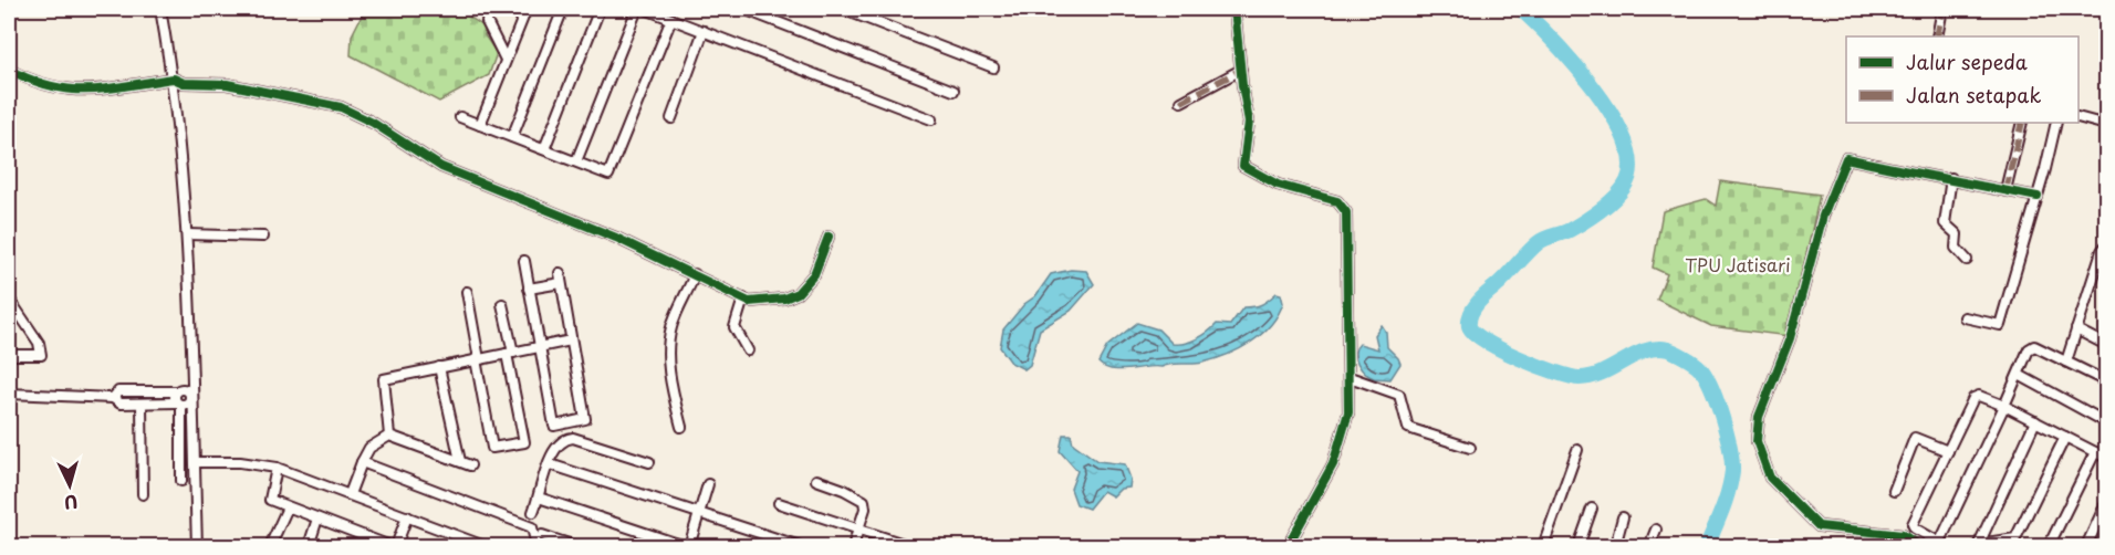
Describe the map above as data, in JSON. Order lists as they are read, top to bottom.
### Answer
{
  "parks": ["TPU Jatisari"],
  "legend": ["Jalur sepeda", "Jalan setapak"],
  "north": "bottom"
}
